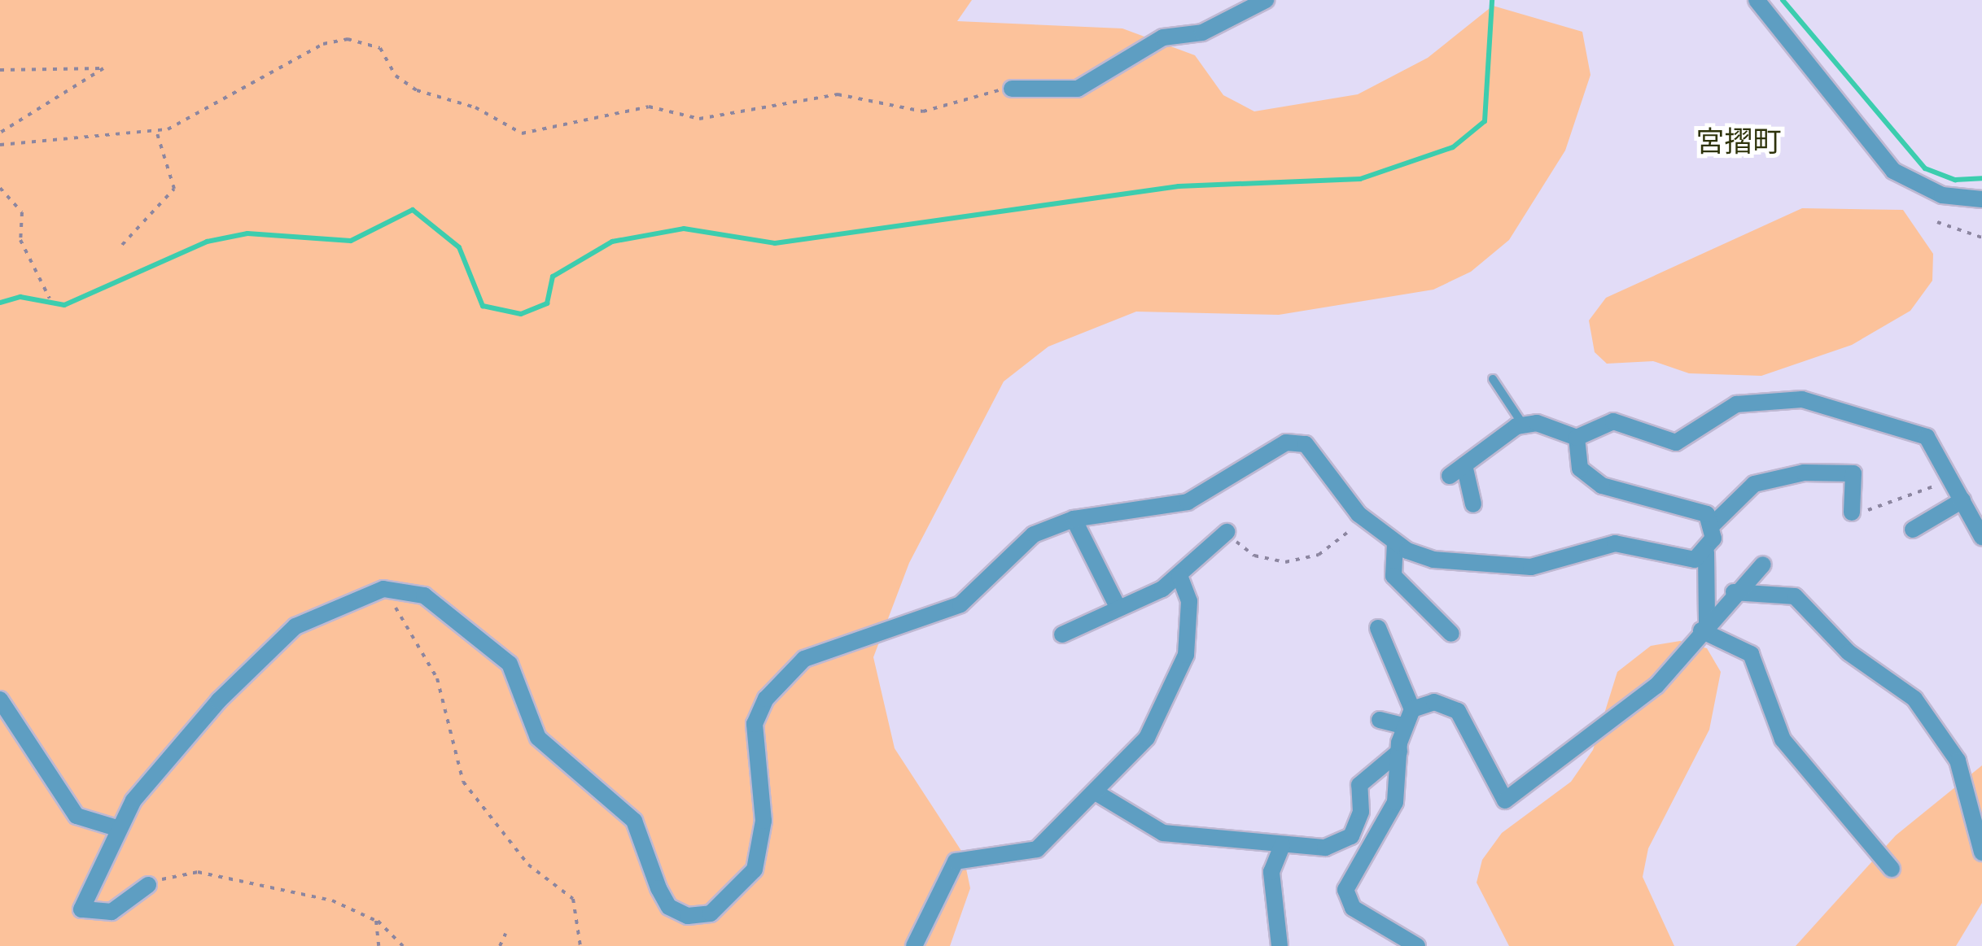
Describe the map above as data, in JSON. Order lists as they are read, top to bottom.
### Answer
{
  "districts": ["宮摺町"]
}
